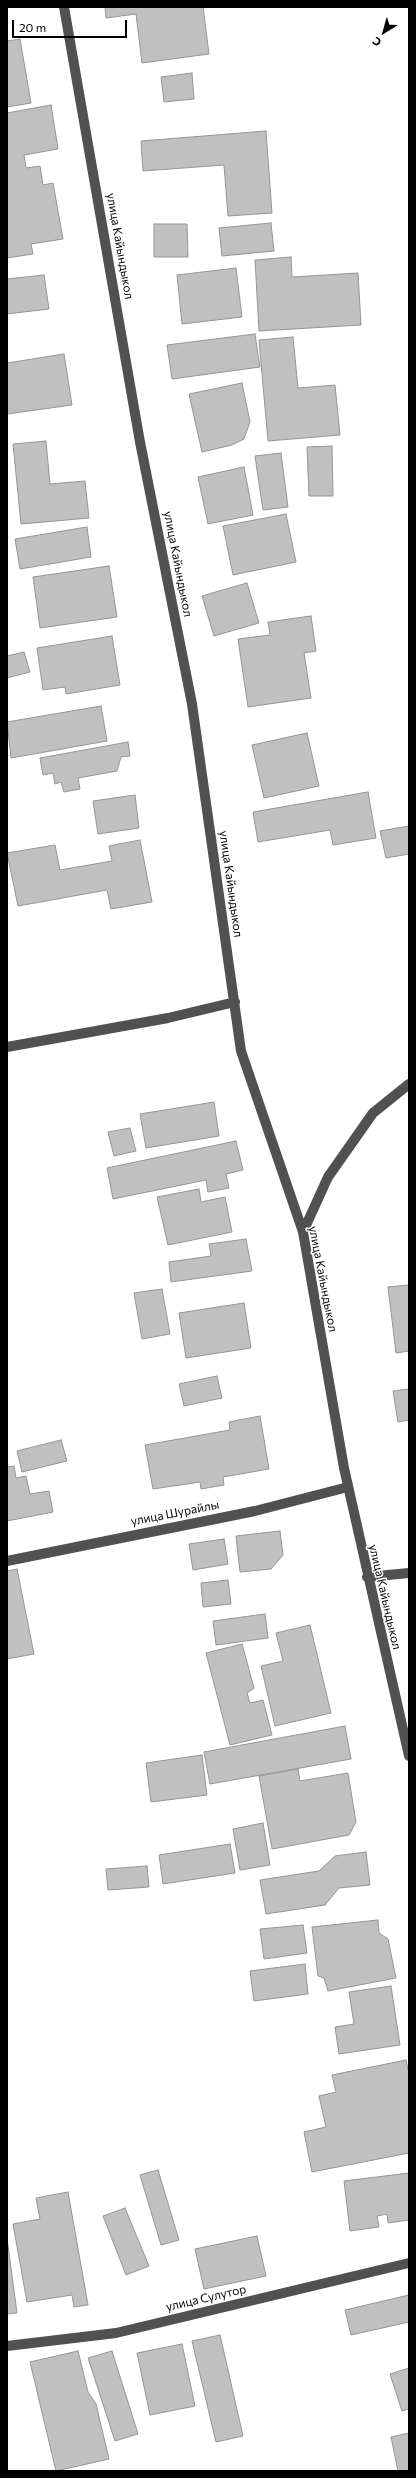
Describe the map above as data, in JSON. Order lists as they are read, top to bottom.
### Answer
{
  "streets": {
    "street": ["улица Кайындыкол", "улица Шурайлы", "улица Сулутор"]
  },
  "crossings": [
    ["улица Кайындыкол", "улица Шурайлы"]
  ],
  "scale_bar": "20 m",
  "north": "bottom left"
}
